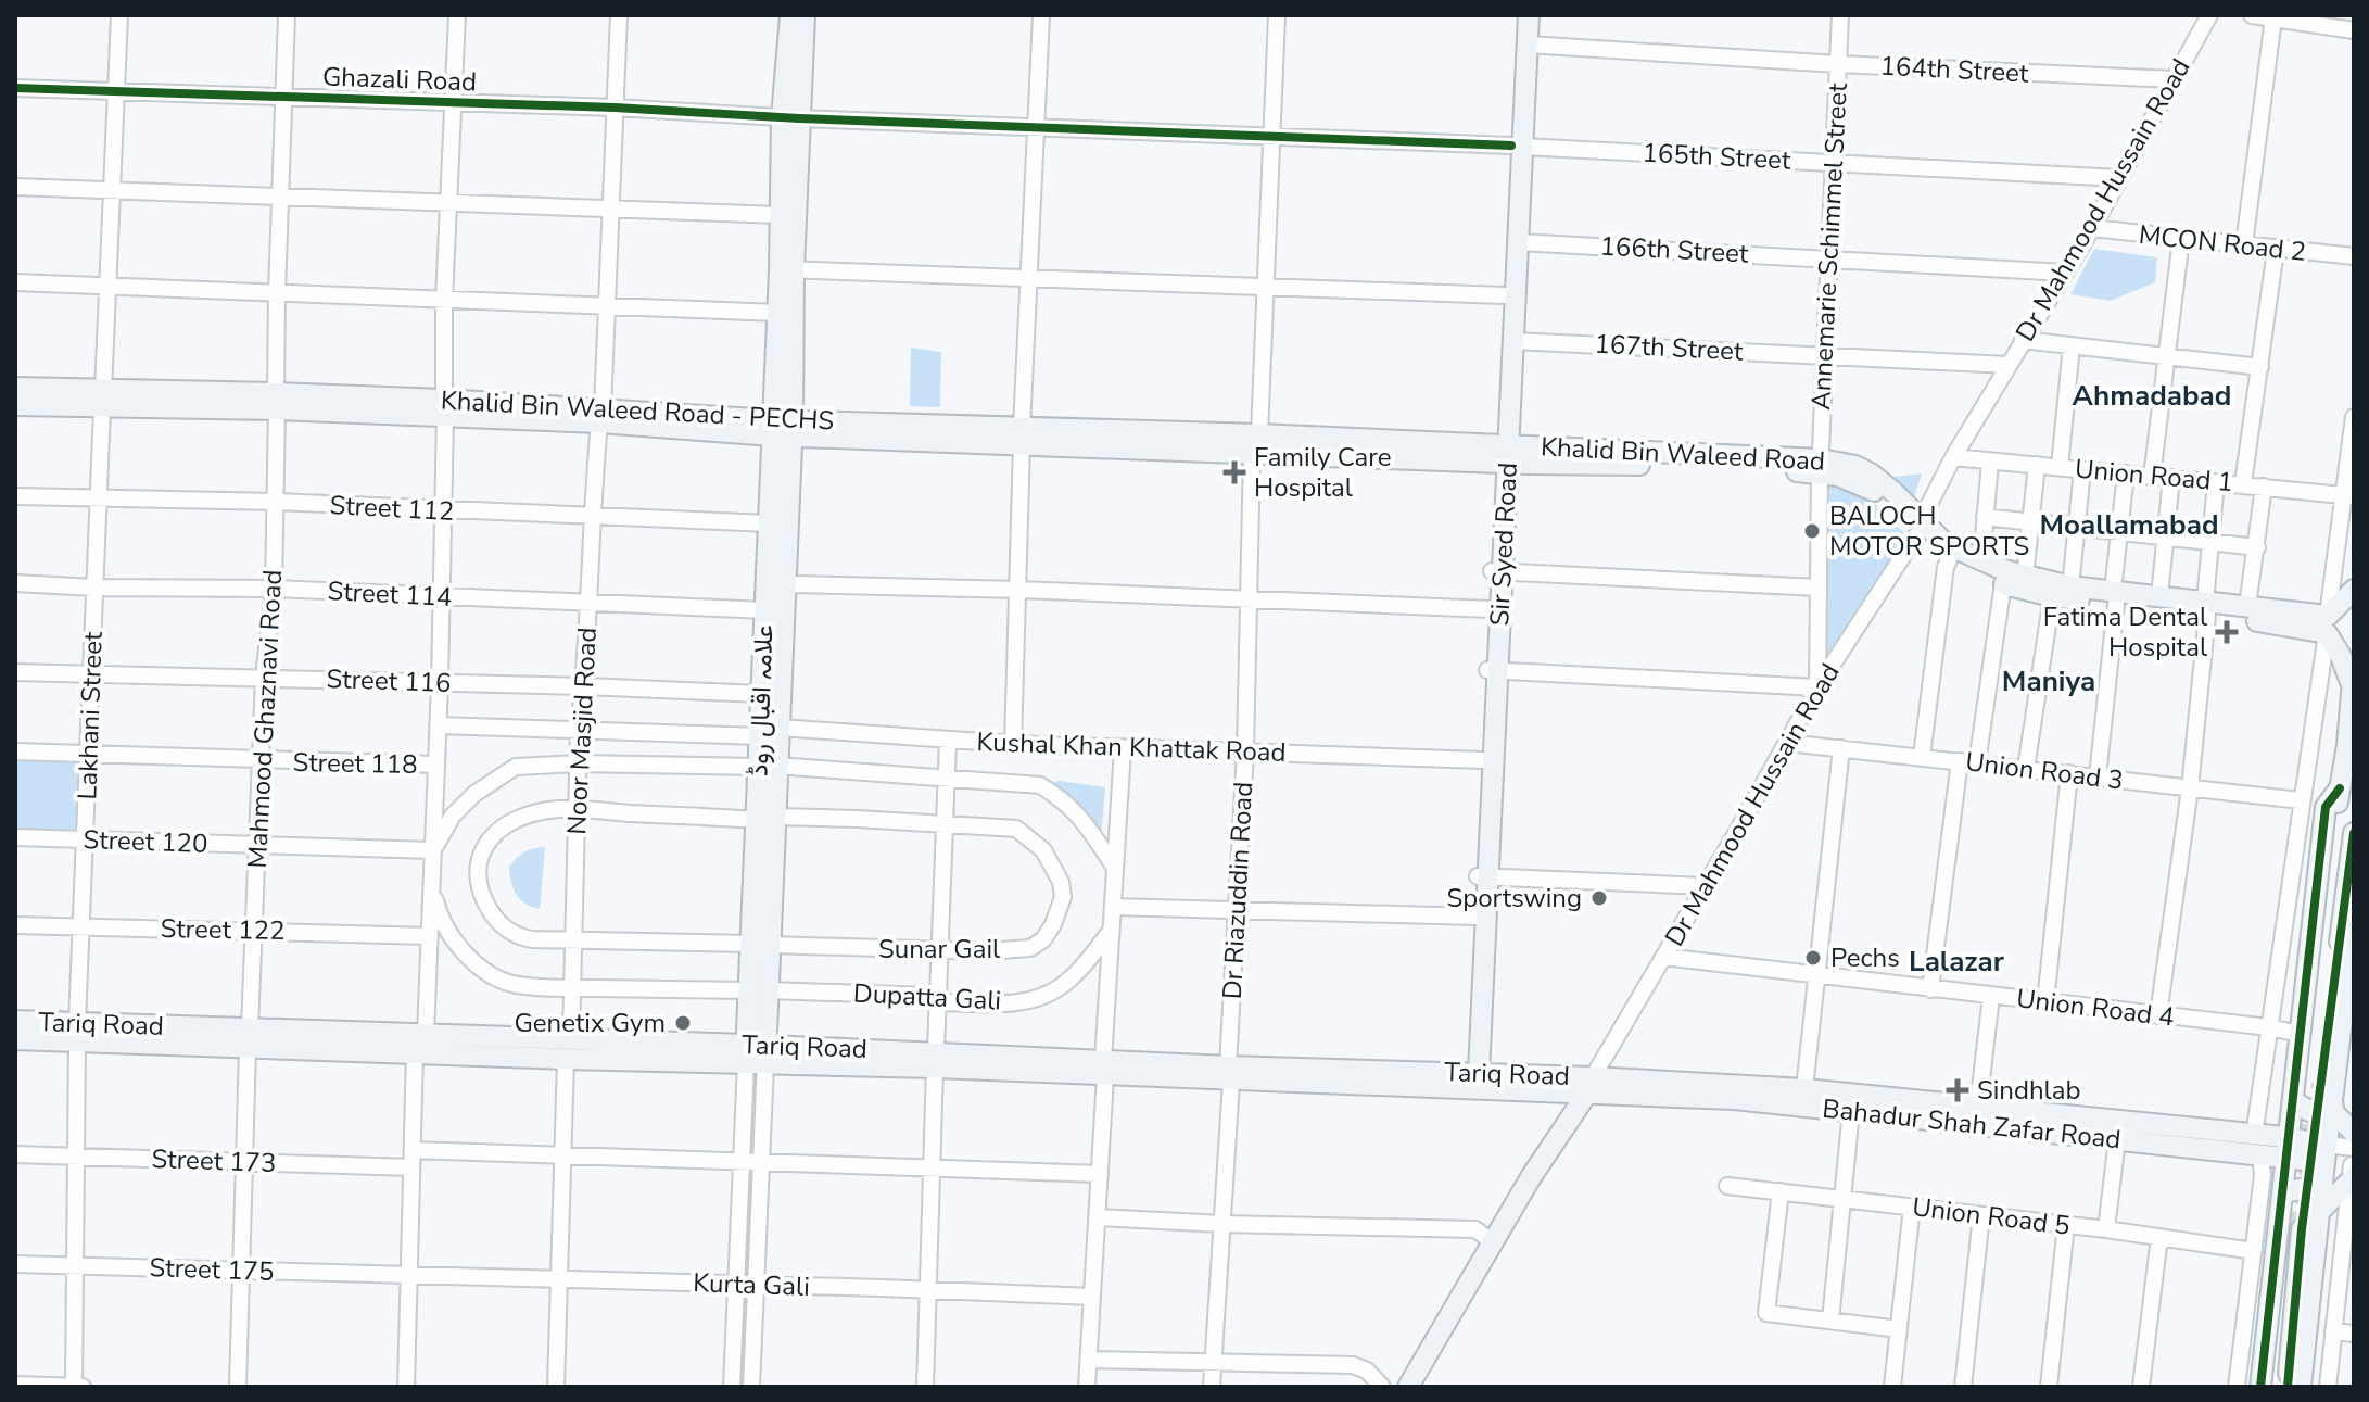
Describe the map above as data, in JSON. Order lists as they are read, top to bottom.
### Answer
{
  "streets": {
    "main road": [
      "Dr Mahmood Hussain Road",
      "Khalid Bin Waleed Road - PECHS",
      "Khalid Bin Waleed Road",
      "Sir Syed Road",
      "علامہ اقبال روڈ",
      "Tariq Road",
      "Bahadur Shah Zafar Road"
    ],
    "street": [
      "164th Street",
      "Ghazali Road",
      "165th Street",
      "MCON Road 2",
      "Annemarie Schimmel Street",
      "166th Street",
      "167th Street",
      "Union Road 1",
      "Street 112",
      "Street 114",
      "Street 116",
      "Lakhani Street",
      "Mahmood Ghaznavi Road",
      "Noor Masjid Road",
      "Kushal Khan Khattak Road",
      "Street 118",
      "Union Road 3",
      "Street 120",
      "Dr Riazuddin Road",
      "Street 122",
      "Sunar Gail",
      "Dupatta Gali",
      "Union Road 4",
      "Street 173",
      "Union Road 5",
      "Street 175",
      "Kurta Gali"
    ]
  },
  "crossings": [
    ["164th Street", "Dr Mahmood Hussain Road"],
    ["164th Street", "Annemarie Schimmel Street"],
    ["164th Street", "Sir Syed Road"],
    ["Ghazali Road", "165th Street"],
    ["Ghazali Road", "علامہ اقبال روڈ"],
    ["Ghazali Road", "Lakhani Street"],
    ["Ghazali Road", "Mahmood Ghaznavi Road"],
    ["Ghazali Road", "Noor Masjid Road"],
    ["165th Street", "Dr Mahmood Hussain Road"],
    ["165th Street", "Annemarie Schimmel Street"],
    ["165th Street", "Sir Syed Road"],
    ["Dr Mahmood Hussain Road", "MCON Road 2"],
    ["Dr Mahmood Hussain Road", "Annemarie Schimmel Street"],
    ["Dr Mahmood Hussain Road", "166th Street"],
    ["Dr Mahmood Hussain Road", "167th Street"],
    ["Dr Mahmood Hussain Road", "Khalid Bin Waleed Road"],
    ["Dr Mahmood Hussain Road", "Union Road 1"],
    ["Dr Mahmood Hussain Road", "Union Road 3"],
    ["Dr Mahmood Hussain Road", "Union Road 4"],
    ["Dr Mahmood Hussain Road", "Tariq Road"],
    ["Dr Mahmood Hussain Road", "Bahadur Shah Zafar Road"],
    ["Annemarie Schimmel Street", "166th Street"],
    ["Annemarie Schimmel Street", "167th Street"],
    ["Annemarie Schimmel Street", "Khalid Bin Waleed Road"],
    ["166th Street", "Sir Syed Road"],
    ["167th Street", "Sir Syed Road"],
    ["Khalid Bin Waleed Road - PECHS", "Khalid Bin Waleed Road"],
    ["Khalid Bin Waleed Road - PECHS", "علامہ اقبال روڈ"],
    ["Khalid Bin Waleed Road - PECHS", "Lakhani Street"],
    ["Khalid Bin Waleed Road - PECHS", "Mahmood Ghaznavi Road"],
    ["Khalid Bin Waleed Road - PECHS", "Noor Masjid Road"],
    ["Khalid Bin Waleed Road - PECHS", "Dr Riazuddin Road"],
    ["Khalid Bin Waleed Road", "Sir Syed Road"],
    ["Khalid Bin Waleed Road", "Dr Riazuddin Road"],
    ["Street 112", "علامہ اقبال روڈ"],
    ["Street 112", "Lakhani Street"],
    ["Street 112", "Mahmood Ghaznavi Road"],
    ["Street 112", "Noor Masjid Road"],
    ["Sir Syed Road", "Kushal Khan Khattak Road"],
    ["Sir Syed Road", "Tariq Road"],
    ["Street 114", "علامہ اقبال روڈ"],
    ["Street 114", "Lakhani Street"],
    ["Street 114", "Mahmood Ghaznavi Road"],
    ["Street 114", "Noor Masjid Road"],
    ["Street 116", "علامہ اقبال روڈ"],
    ["Street 116", "Lakhani Street"],
    ["Street 116", "Mahmood Ghaznavi Road"],
    ["Street 116", "Noor Masjid Road"],
    ["علامہ اقبال روڈ", "Kushal Khan Khattak Road"],
    ["علامہ اقبال روڈ", "Sunar Gail"],
    ["علامہ اقبال روڈ", "Dupatta Gali"],
    ["علامہ اقبال روڈ", "Tariq Road"],
    ["علامہ اقبال روڈ", "Kurta Gali"],
    ["Lakhani Street", "Street 118"],
    ["Lakhani Street", "Street 120"],
    ["Lakhani Street", "Street 122"],
    ["Lakhani Street", "Tariq Road"],
    ["Lakhani Street", "Street 173"],
    ["Lakhani Street", "Street 175"],
    ["Mahmood Ghaznavi Road", "Street 118"],
    ["Mahmood Ghaznavi Road", "Street 120"],
    ["Mahmood Ghaznavi Road", "Street 122"],
    ["Mahmood Ghaznavi Road", "Tariq Road"],
    ["Mahmood Ghaznavi Road", "Street 173"],
    ["Mahmood Ghaznavi Road", "Street 175"],
    ["Noor Masjid Road", "Sunar Gail"],
    ["Noor Masjid Road", "Dupatta Gali"],
    ["Noor Masjid Road", "Tariq Road"],
    ["Kushal Khan Khattak Road", "Dr Riazuddin Road"],
    ["Dr Riazuddin Road", "Tariq Road"],
    ["Tariq Road", "Bahadur Shah Zafar Road"],
    ["Street 175", "Kurta Gali"]
  ],
  "districts": [
    "Ahmadabad",
    "Moallamabad",
    "Maniya",
    "Lalazar"
  ],
  "places": {
    "health": ["Family Care Hospital", "Fatima Dental Hospital", "Sindhlab"],
    "other": [
      "BALOCH MOTOR SPORTS",
      "Sportswing",
      "Pechs",
      "Genetix Gym"
    ]
  }
}
